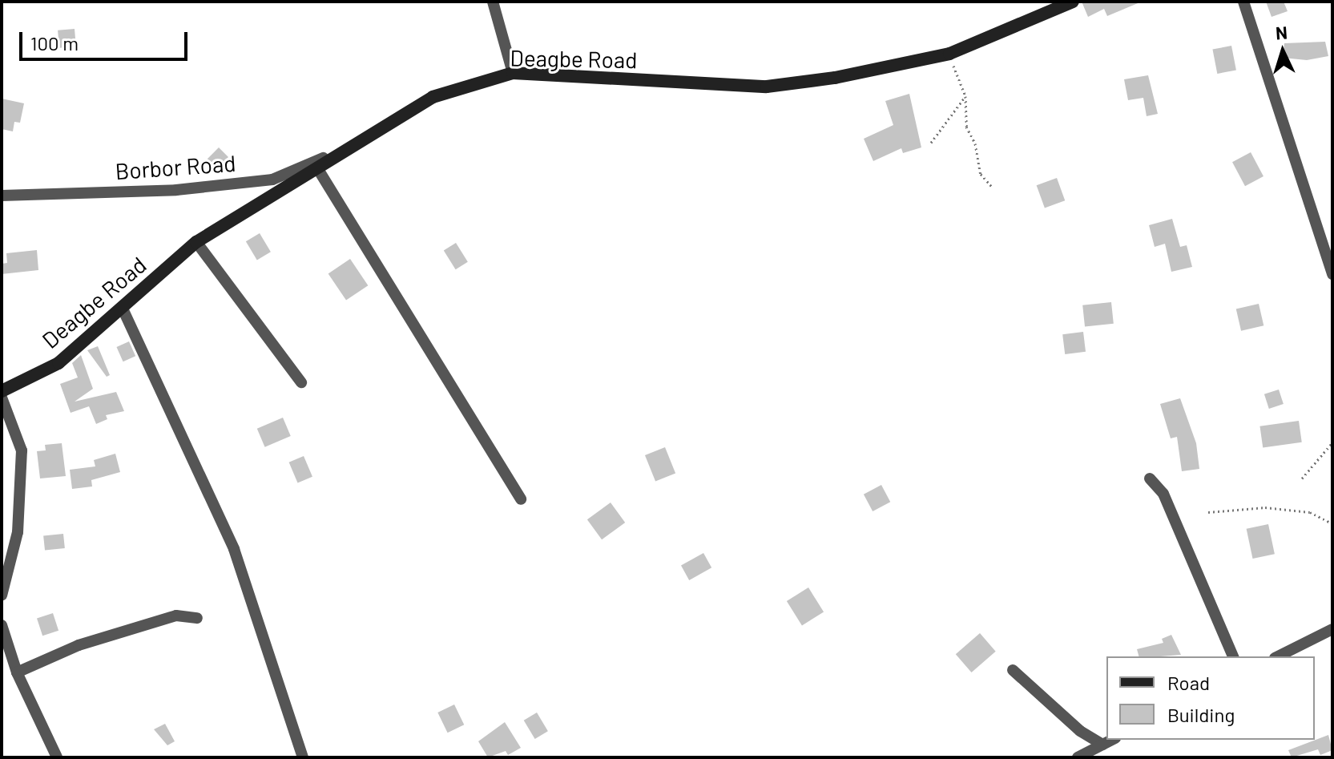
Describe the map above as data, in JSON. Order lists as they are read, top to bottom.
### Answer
{
  "streets": {
    "street": ["Deagbe Road", "Borbor Road"]
  },
  "crossings": [
    ["Deagbe Road", "Borbor Road"]
  ],
  "legend": ["Road", "Building"],
  "scale_bar": "100 m",
  "north": "top"
}
